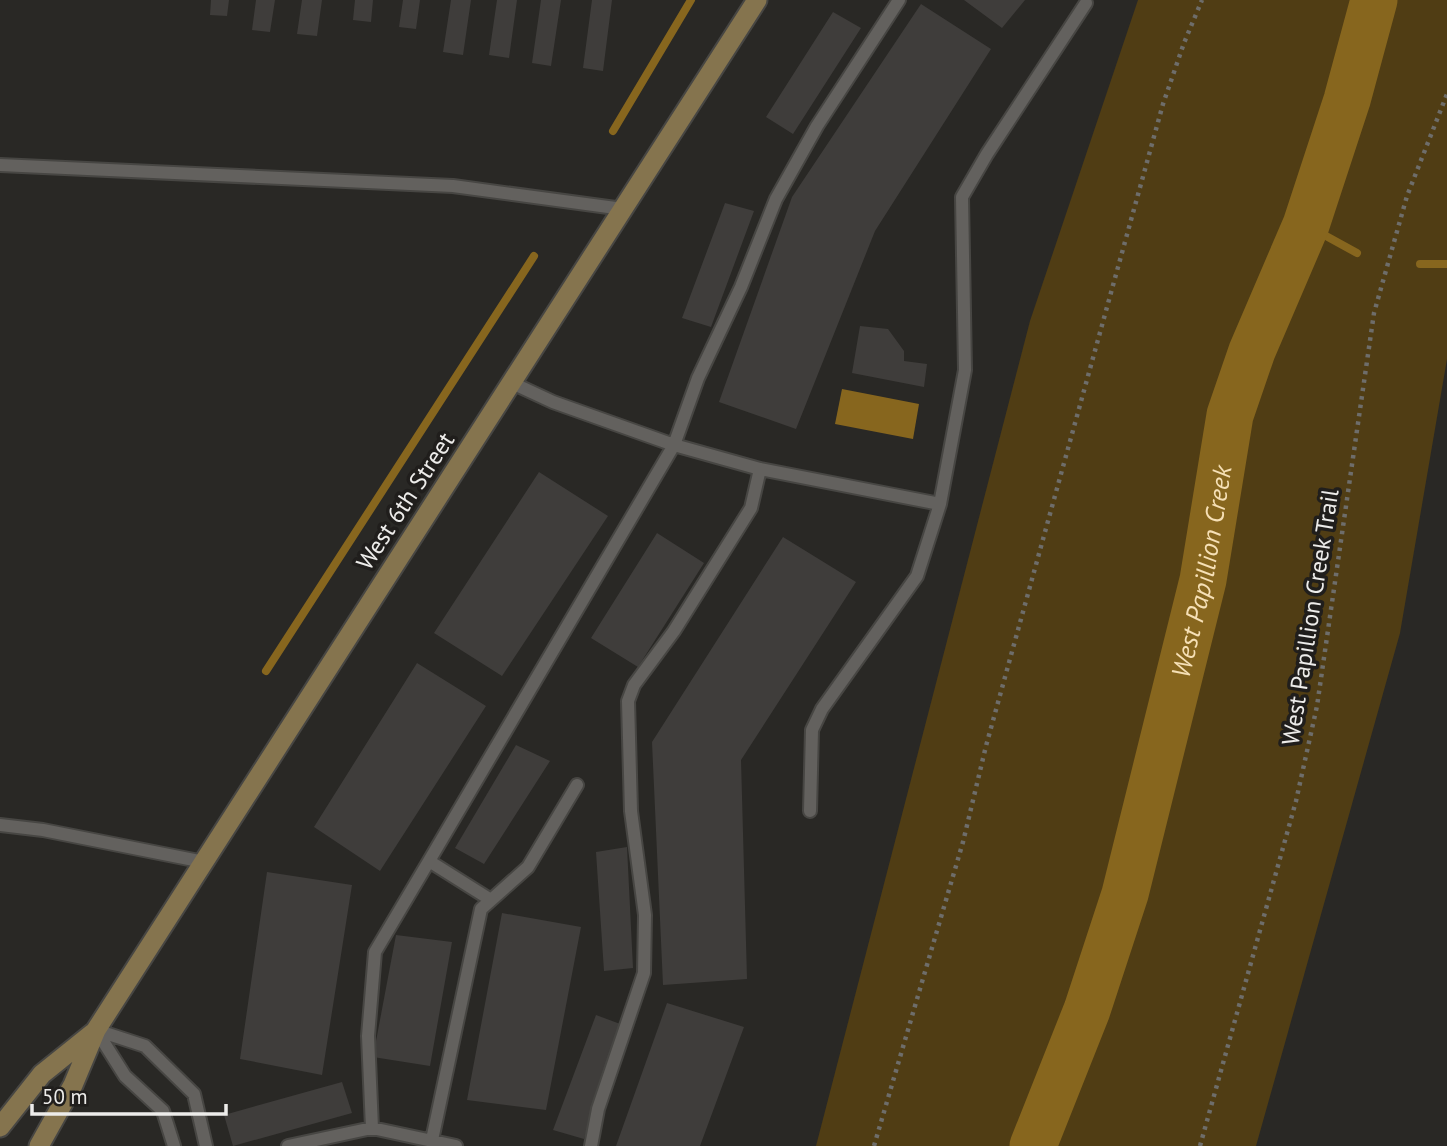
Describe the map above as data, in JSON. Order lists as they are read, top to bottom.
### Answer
{
  "streets": {
    "main road": ["West 6th Street"],
    "path": ["West Papillion Creek Trail"]
  },
  "water": ["West Papillion Creek"],
  "scale_bar": "50 m"
}
